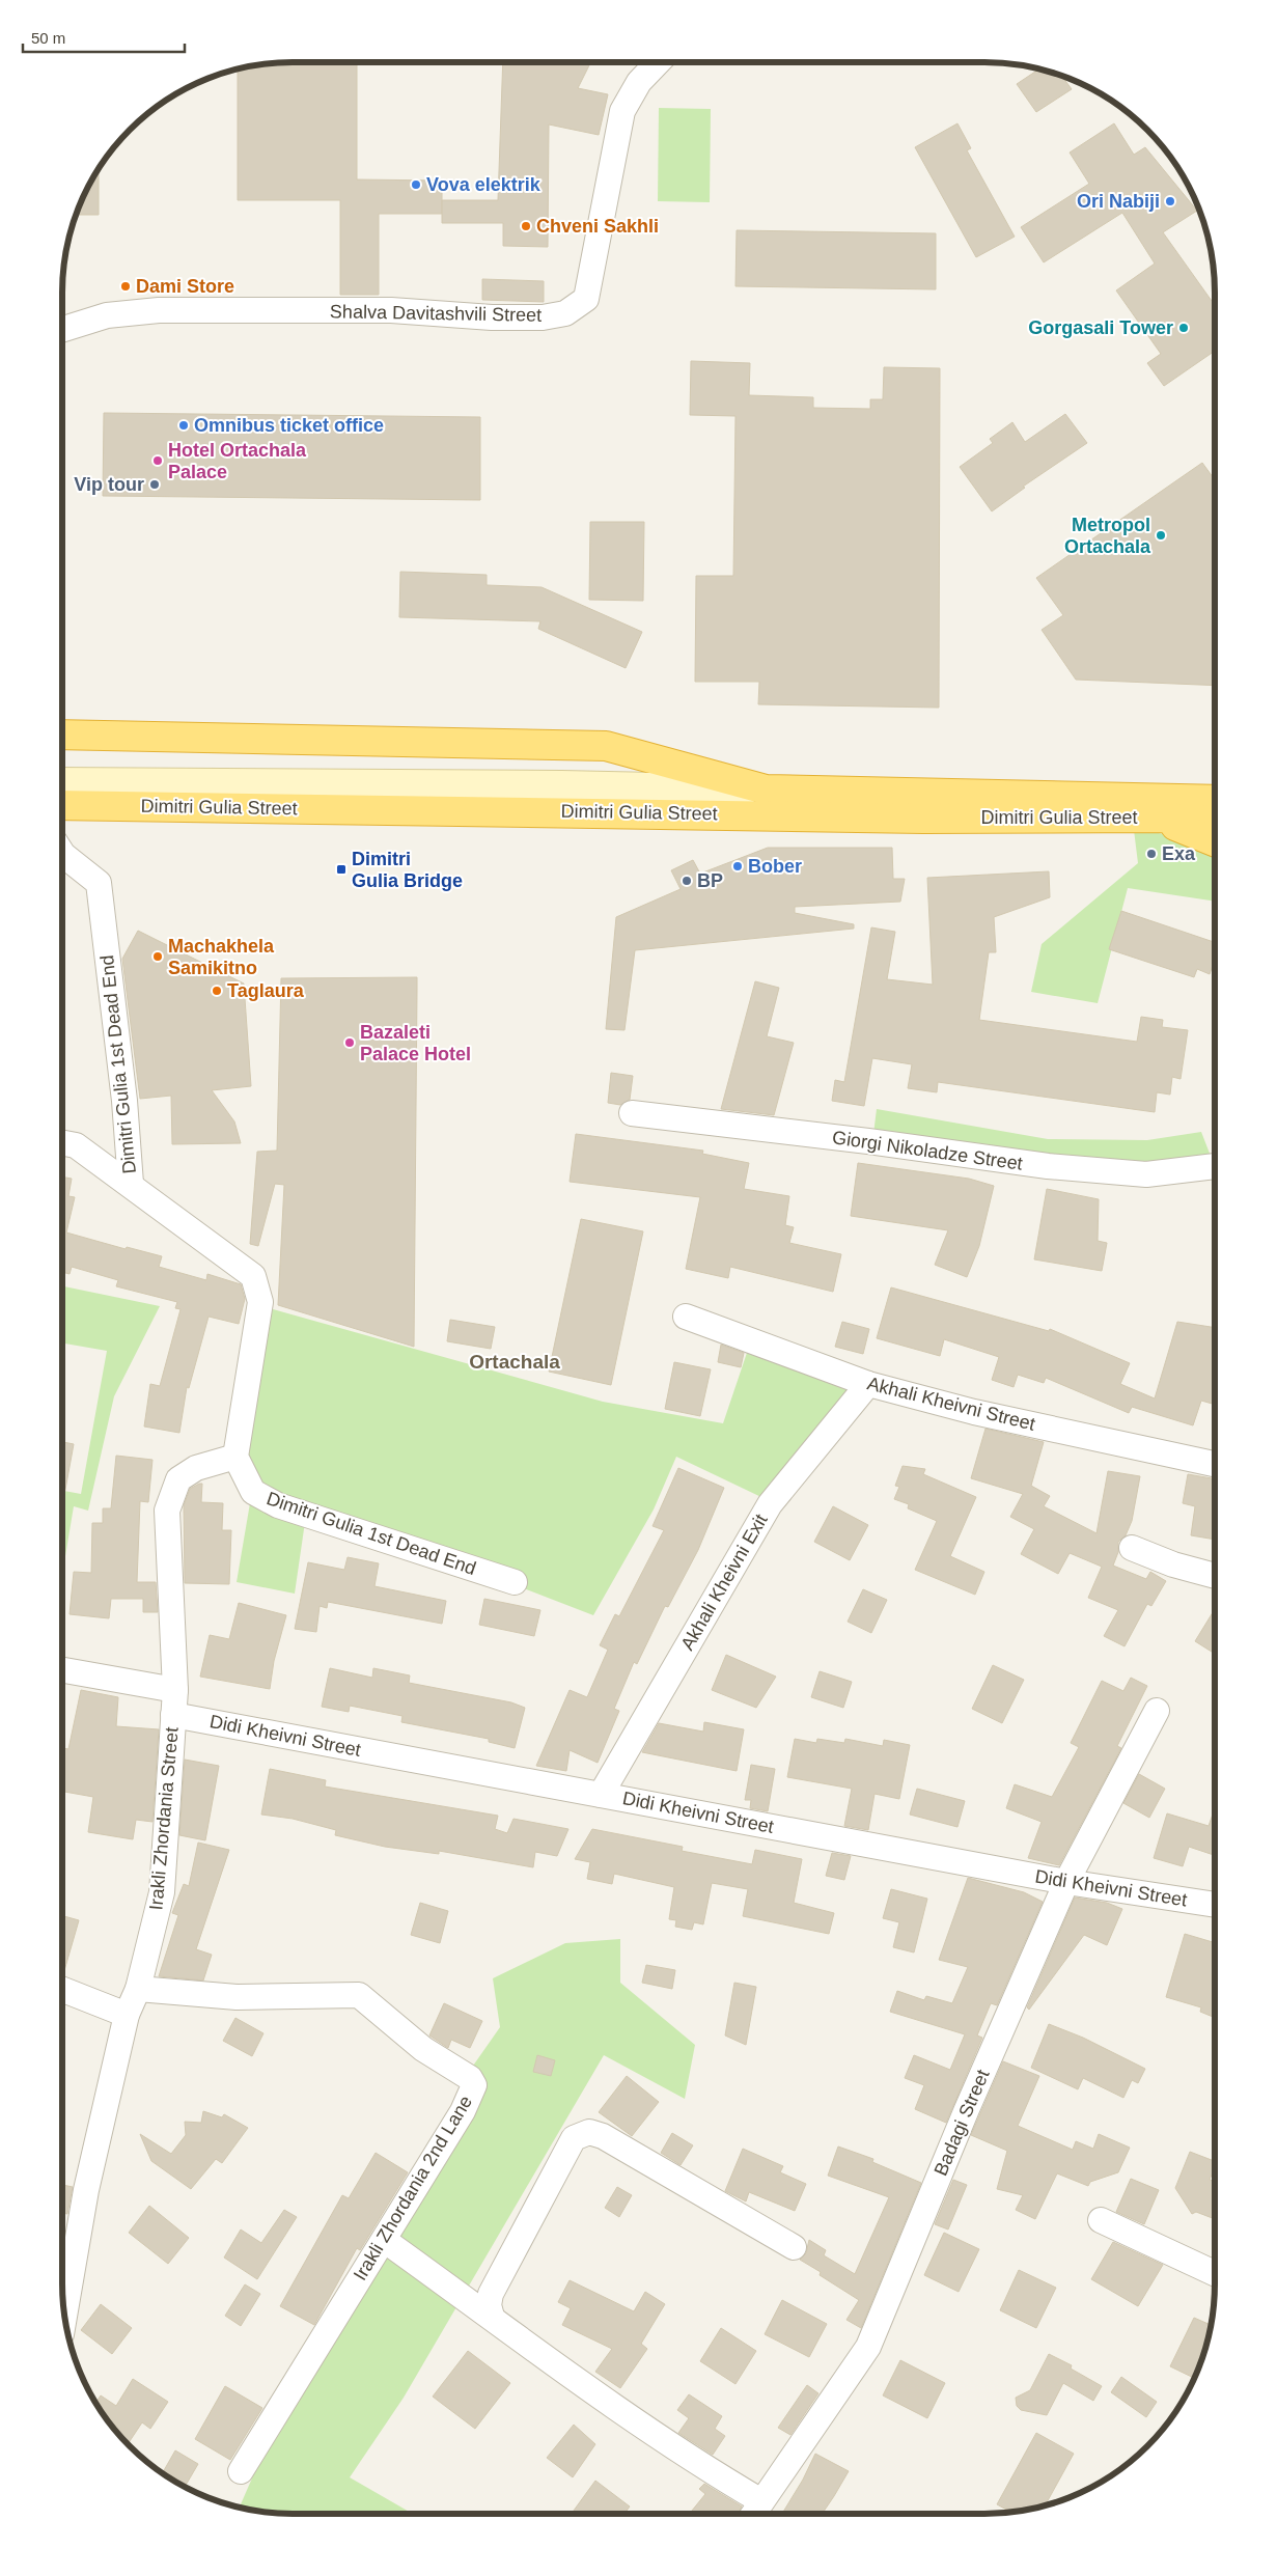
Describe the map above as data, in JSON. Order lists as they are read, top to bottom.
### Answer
{
  "streets": {
    "highway": ["Dimitri Gulia Street"],
    "street": [
      "Shalva Davitashvili Street",
      "Dimitri Gulia 1st Dead End",
      "Giorgi Nikoladze Street",
      "Akhali Kheivni Street",
      "Akhali Kheivni Exit",
      "Didi Kheivni Street",
      "Irakli Zhordania Street",
      "Badagi Street",
      "Irakli Zhordania 2nd Lane"
    ]
  },
  "crossings": [
    ["Dimitri Gulia 1st Dead End", "Irakli Zhordania Street"],
    ["Akhali Kheivni Street", "Akhali Kheivni Exit"],
    ["Akhali Kheivni Exit", "Didi Kheivni Street"],
    ["Didi Kheivni Street", "Irakli Zhordania Street"],
    ["Didi Kheivni Street", "Badagi Street"],
    ["Irakli Zhordania Street", "Irakli Zhordania 2nd Lane"]
  ],
  "districts": ["Ortachala"],
  "places": {
    "other": [
      "Vova elektrik",
      "Ori Nabiji",
      "Chveni Sakhli",
      "Dami Store",
      "Gorgasali Tower",
      "Omnibus ticket office",
      "Hotel Ortachala Palace",
      "Vip tour",
      "Metropol Ortachala",
      "Exa",
      "Bober",
      "BP",
      "Machakhela Samikitno",
      "Taglaura",
      "Bazaleti Palace Hotel"
    ],
    "transit": ["Dimitri Gulia Bridge"]
  },
  "scale_bar": "50 m"
}
